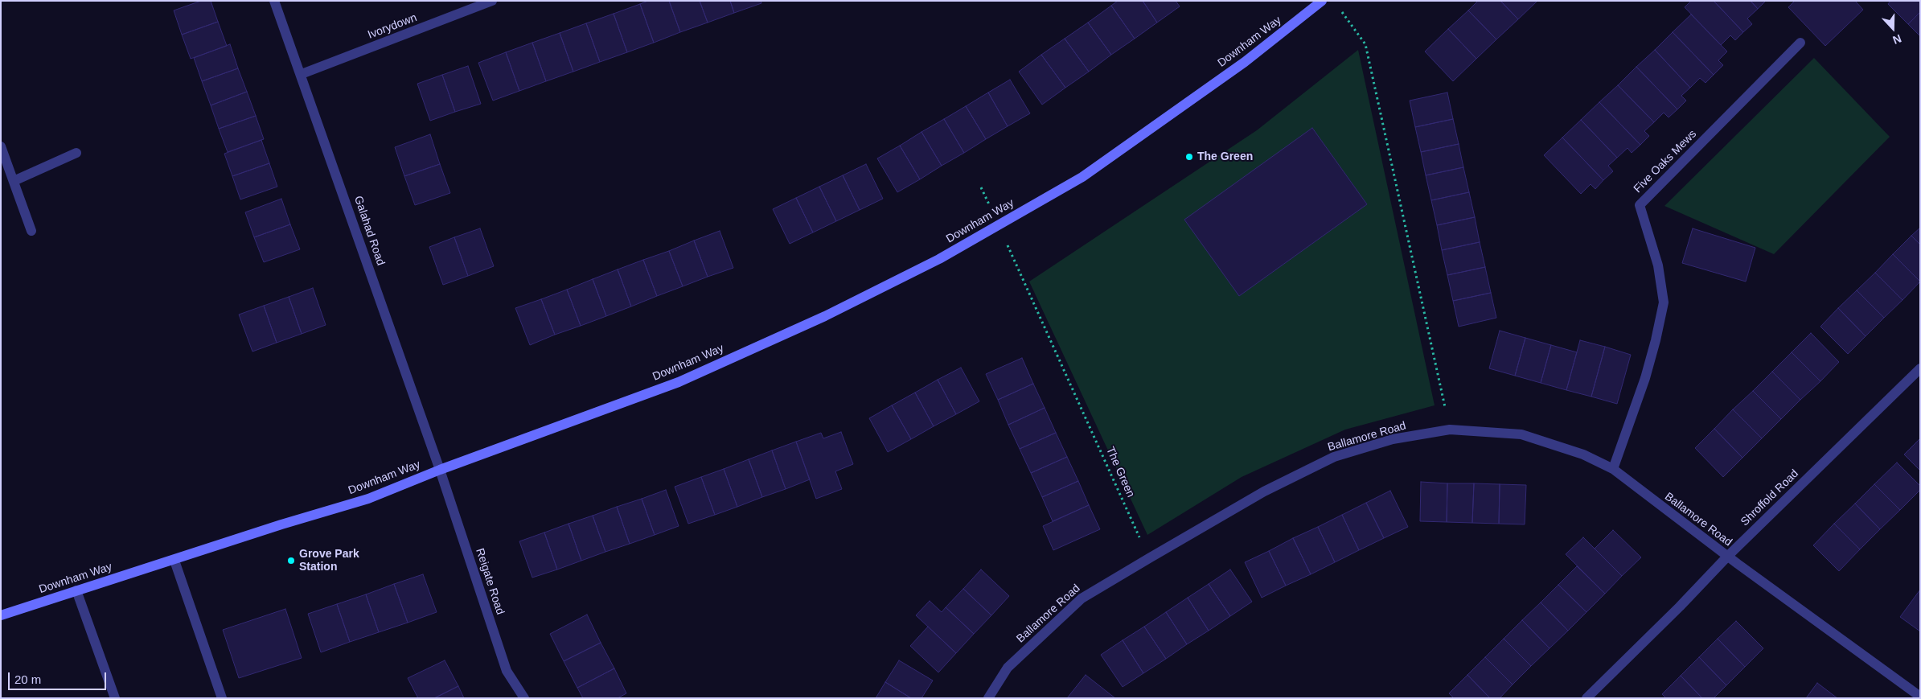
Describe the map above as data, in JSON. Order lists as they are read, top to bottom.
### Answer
{
  "streets": {
    "street": [
      "Ivorydown",
      "Downham Way",
      "Five Oaks Mews",
      "Galahad Road",
      "Ballamore Road",
      "Shroffold Road",
      "Reigate Road"
    ],
    "path": ["The Green"]
  },
  "crossings": [
    ["Ivorydown", "Galahad Road"],
    ["Downham Way", "Galahad Road"],
    ["Downham Way", "The Green"],
    ["Downham Way", "Reigate Road"],
    ["Five Oaks Mews", "Ballamore Road"],
    ["Galahad Road", "Reigate Road"],
    ["Ballamore Road", "Shroffold Road"]
  ],
  "places": ["The Green", "Grove Park Station"],
  "scale_bar": "20 m",
  "north": "bottom"
}
